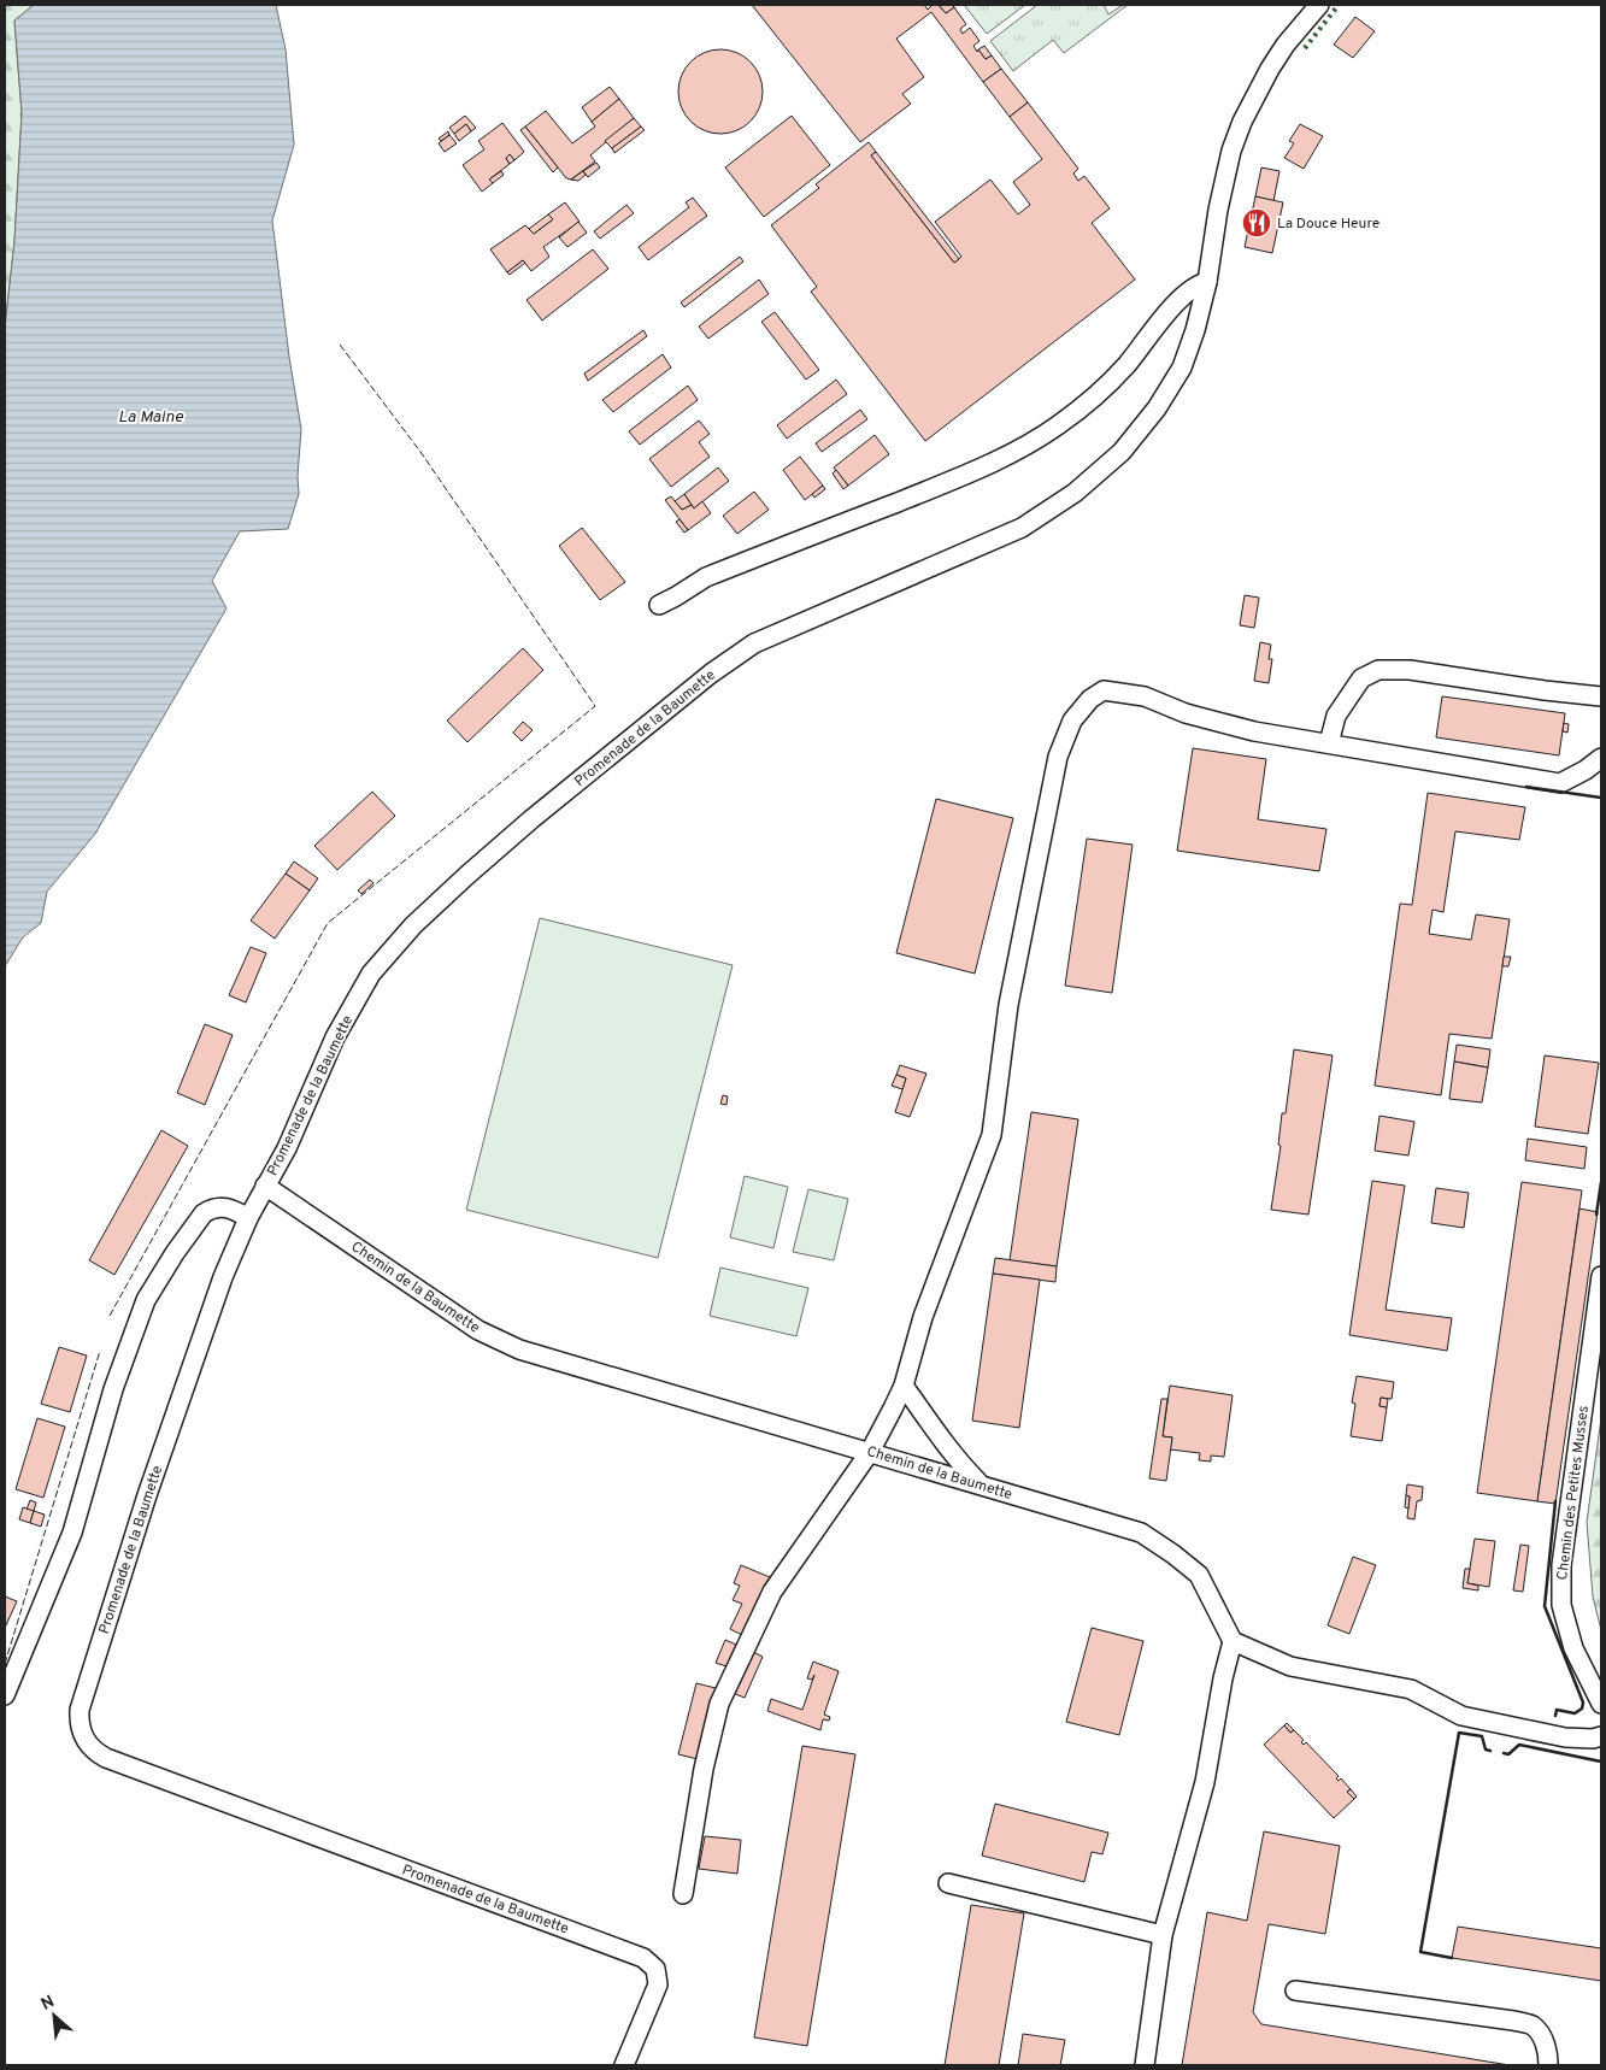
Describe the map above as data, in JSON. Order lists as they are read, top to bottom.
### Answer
{
  "streets": {
    "street": ["Promenade de la Baumette", "Chemin de la Baumette", "Chemin des Petites Musses"]
  },
  "crossings": [
    ["Promenade de la Baumette", "Chemin de la Baumette"]
  ],
  "water": ["La Maine"],
  "places": {
    "restaurant": ["La Douce Heure"]
  },
  "north": "top left"
}
